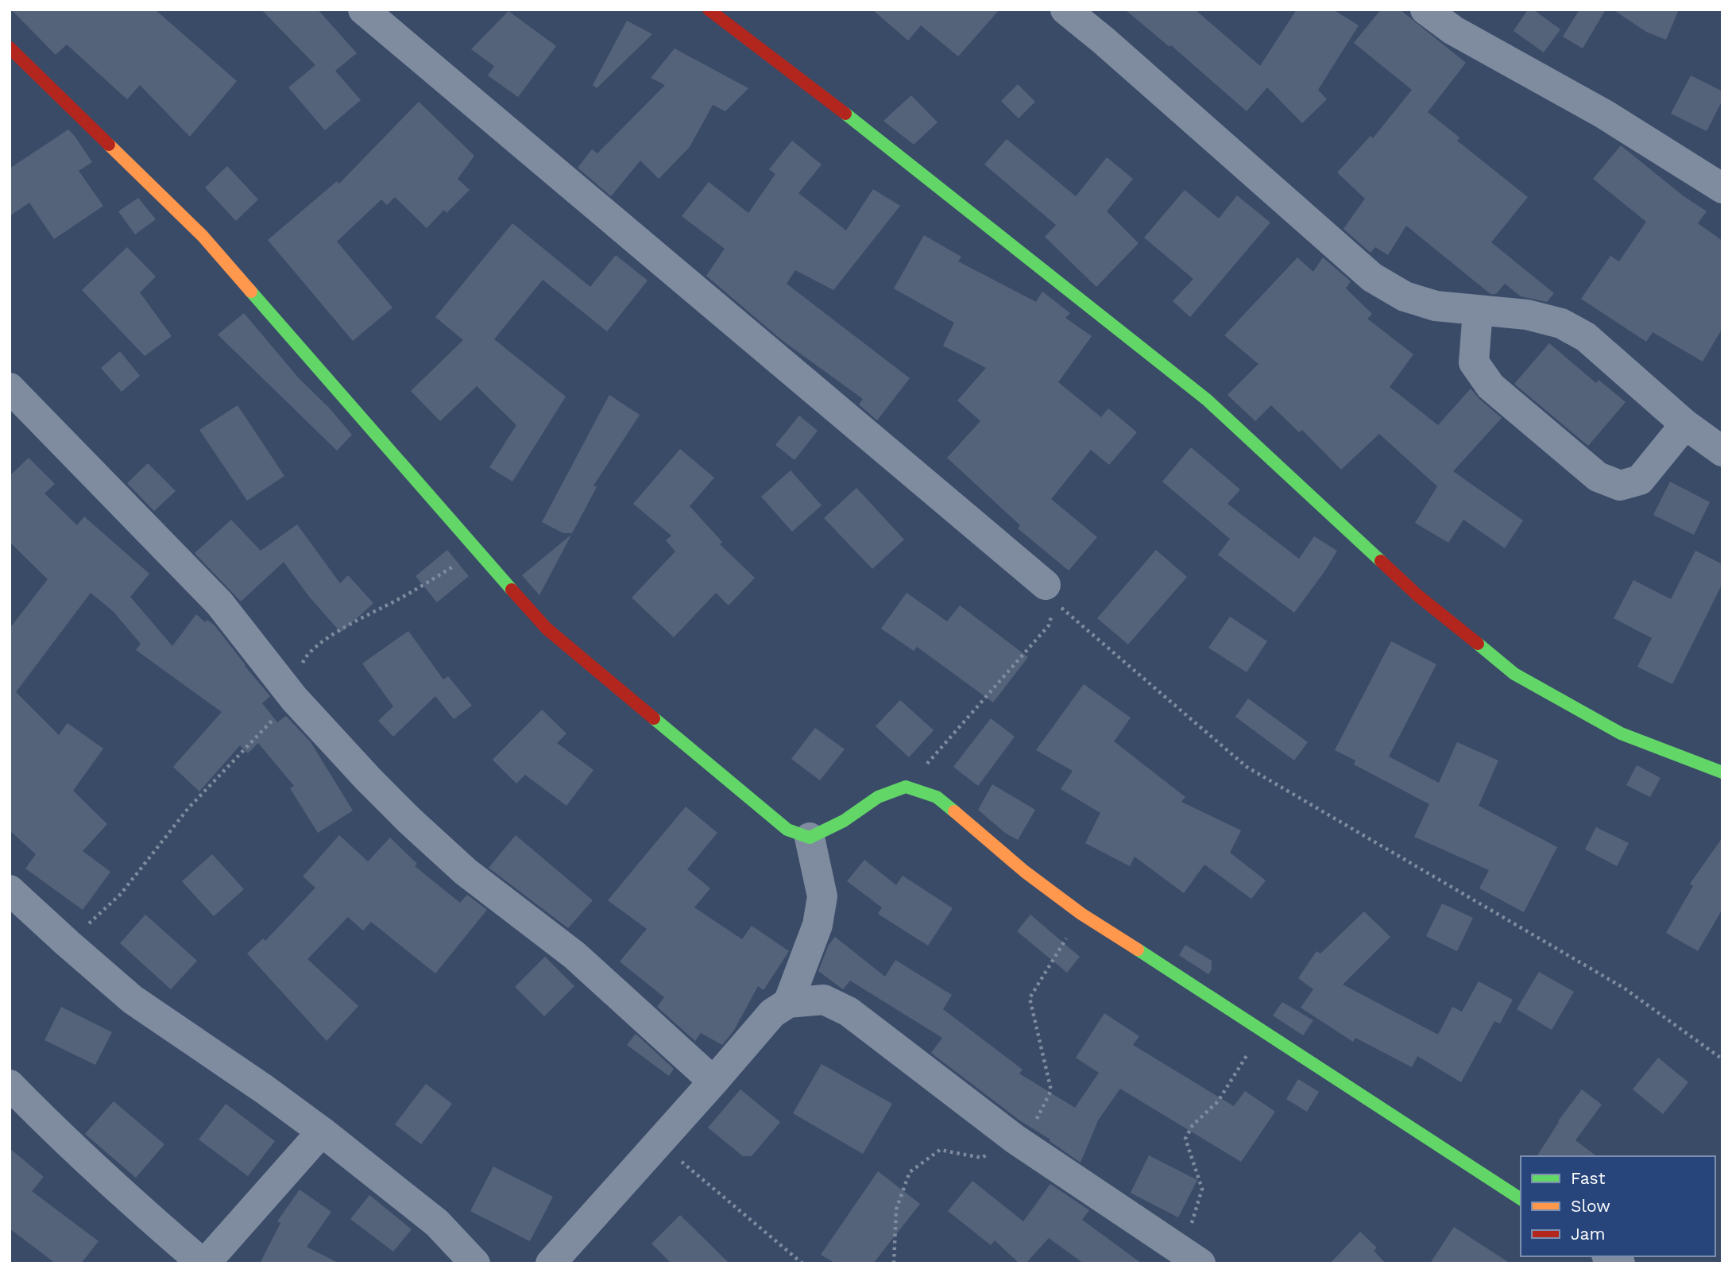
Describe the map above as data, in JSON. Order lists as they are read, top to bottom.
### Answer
{
  "legend": ["Fast", "Slow", "Jam"]
}
